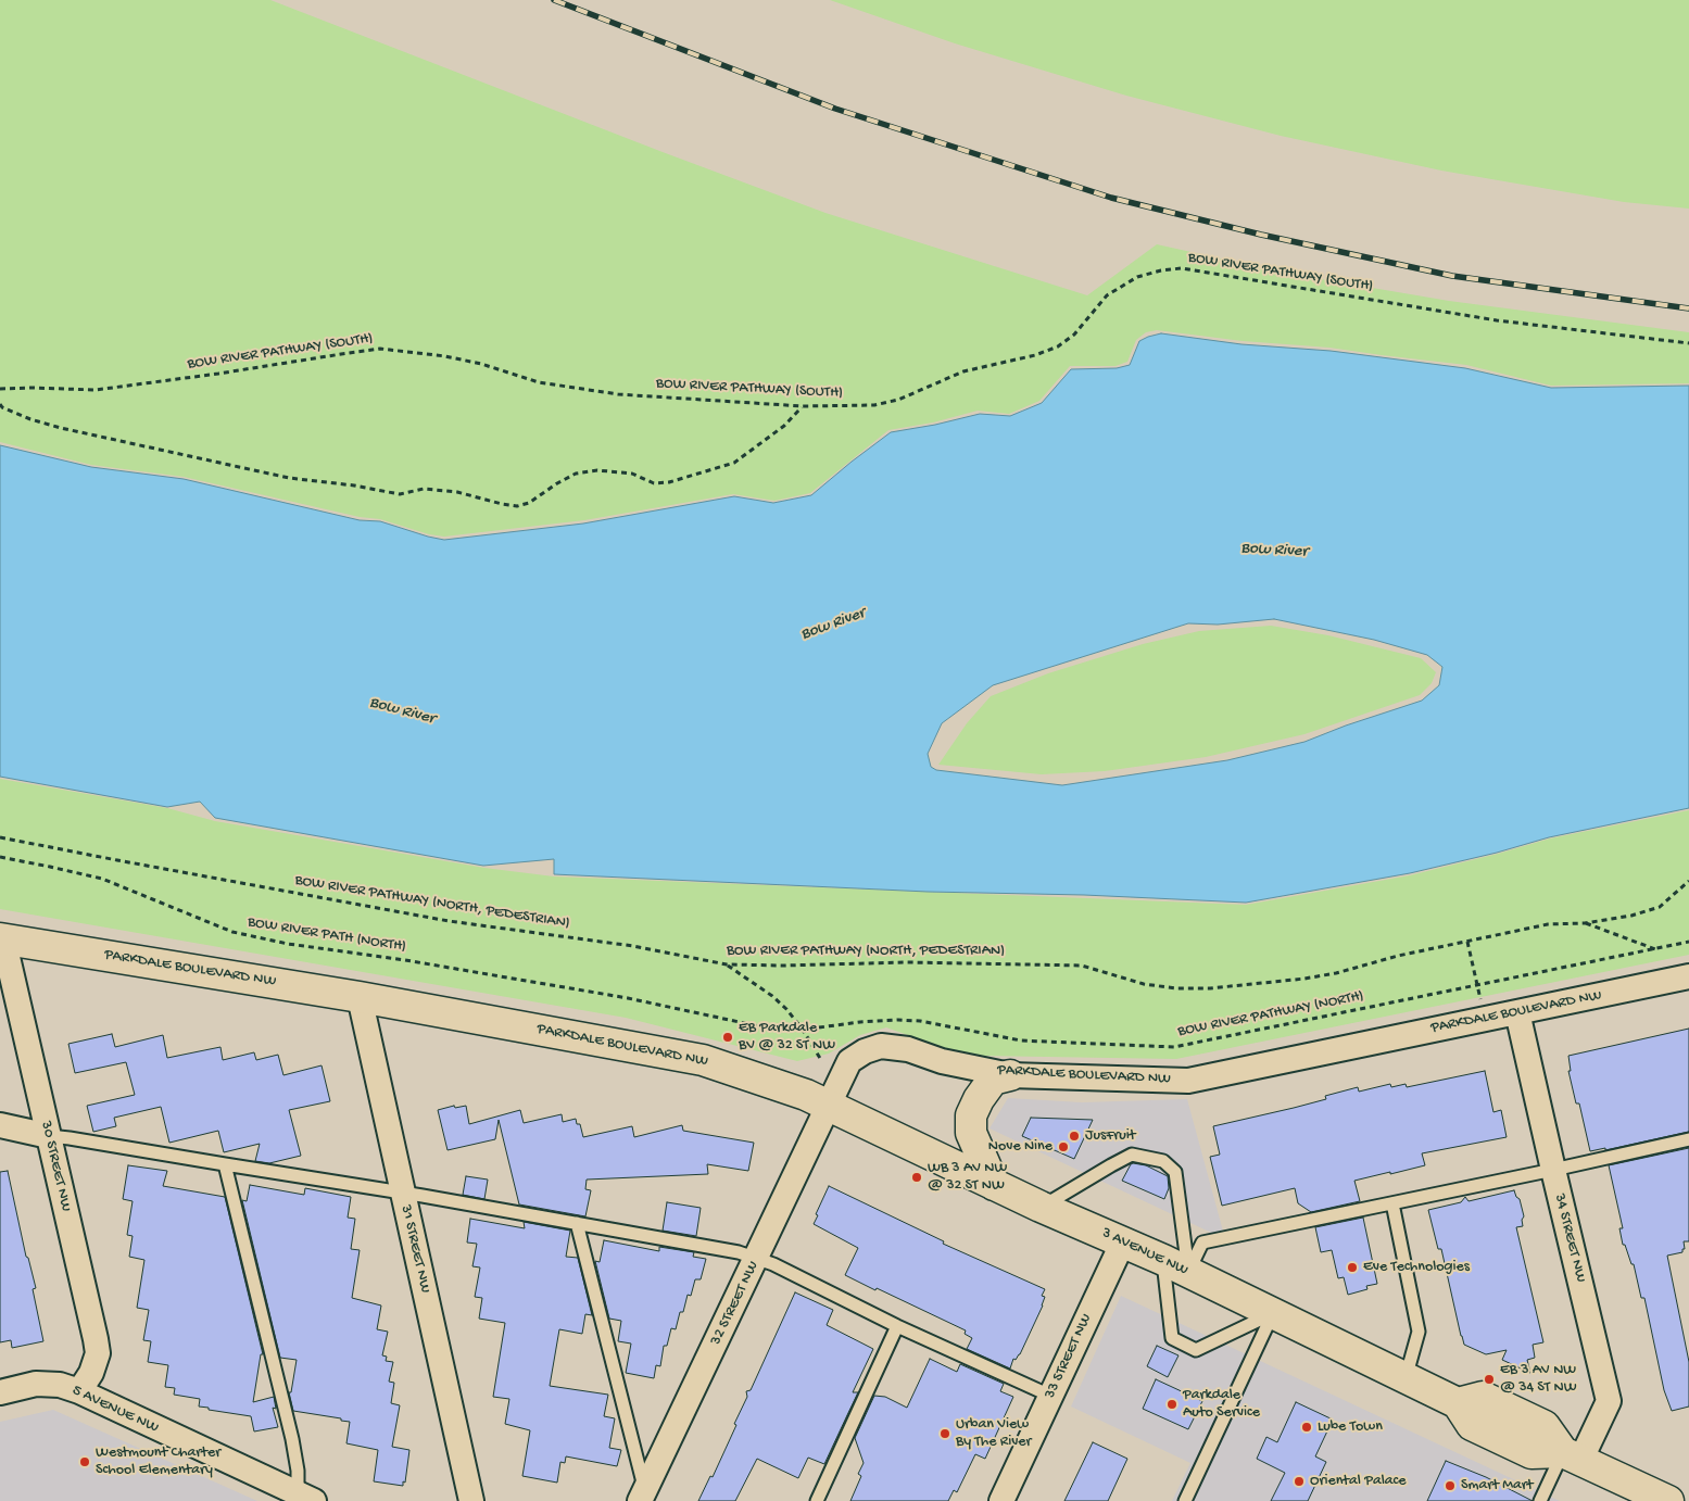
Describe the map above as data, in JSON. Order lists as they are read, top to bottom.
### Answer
{
  "streets": {
    "main road": ["PARKDALE BOULEVARD NW", "3 AVENUE NW"],
    "street": [
      "30 STREET NW",
      "34 STREET NW",
      "31 STREET NW",
      "32 STREET NW",
      "33 STREET NW",
      "5 AVENUE NW"
    ],
    "path": [
      "BOW RIVER PATHWAY (SOUTH)",
      "BOW RIVER PATHWAY (NORTH, PEDESTRIAN)",
      "BOW RIVER PATH (NORTH)",
      "BOW RIVER PATHWAY (NORTH)"
    ]
  },
  "crossings": [
    ["BOW RIVER PATH (NORTH)", "BOW RIVER PATHWAY (NORTH)"],
    ["PARKDALE BOULEVARD NW", "30 STREET NW"],
    ["PARKDALE BOULEVARD NW", "34 STREET NW"],
    ["PARKDALE BOULEVARD NW", "31 STREET NW"],
    ["PARKDALE BOULEVARD NW", "3 AVENUE NW"],
    ["PARKDALE BOULEVARD NW", "32 STREET NW"],
    ["30 STREET NW", "5 AVENUE NW"],
    ["34 STREET NW", "3 AVENUE NW"],
    ["3 AVENUE NW", "32 STREET NW"],
    ["3 AVENUE NW", "33 STREET NW"]
  ],
  "water": ["Bow River"],
  "places": [
    "EB Parkdale BV @ 32 ST NW",
    "JusFruit",
    "Nove Nine",
    "WB 3 AV NW @ 32 ST NW",
    "Eve Technologies",
    "EB 3 AV NW @ 34 ST NW",
    "Parkdale Auto Service",
    "Lube Town",
    "Urban View By The River",
    "Westmount Charter School Elementary",
    "Oriental Palace",
    "Smart Mart"
  ]
}
